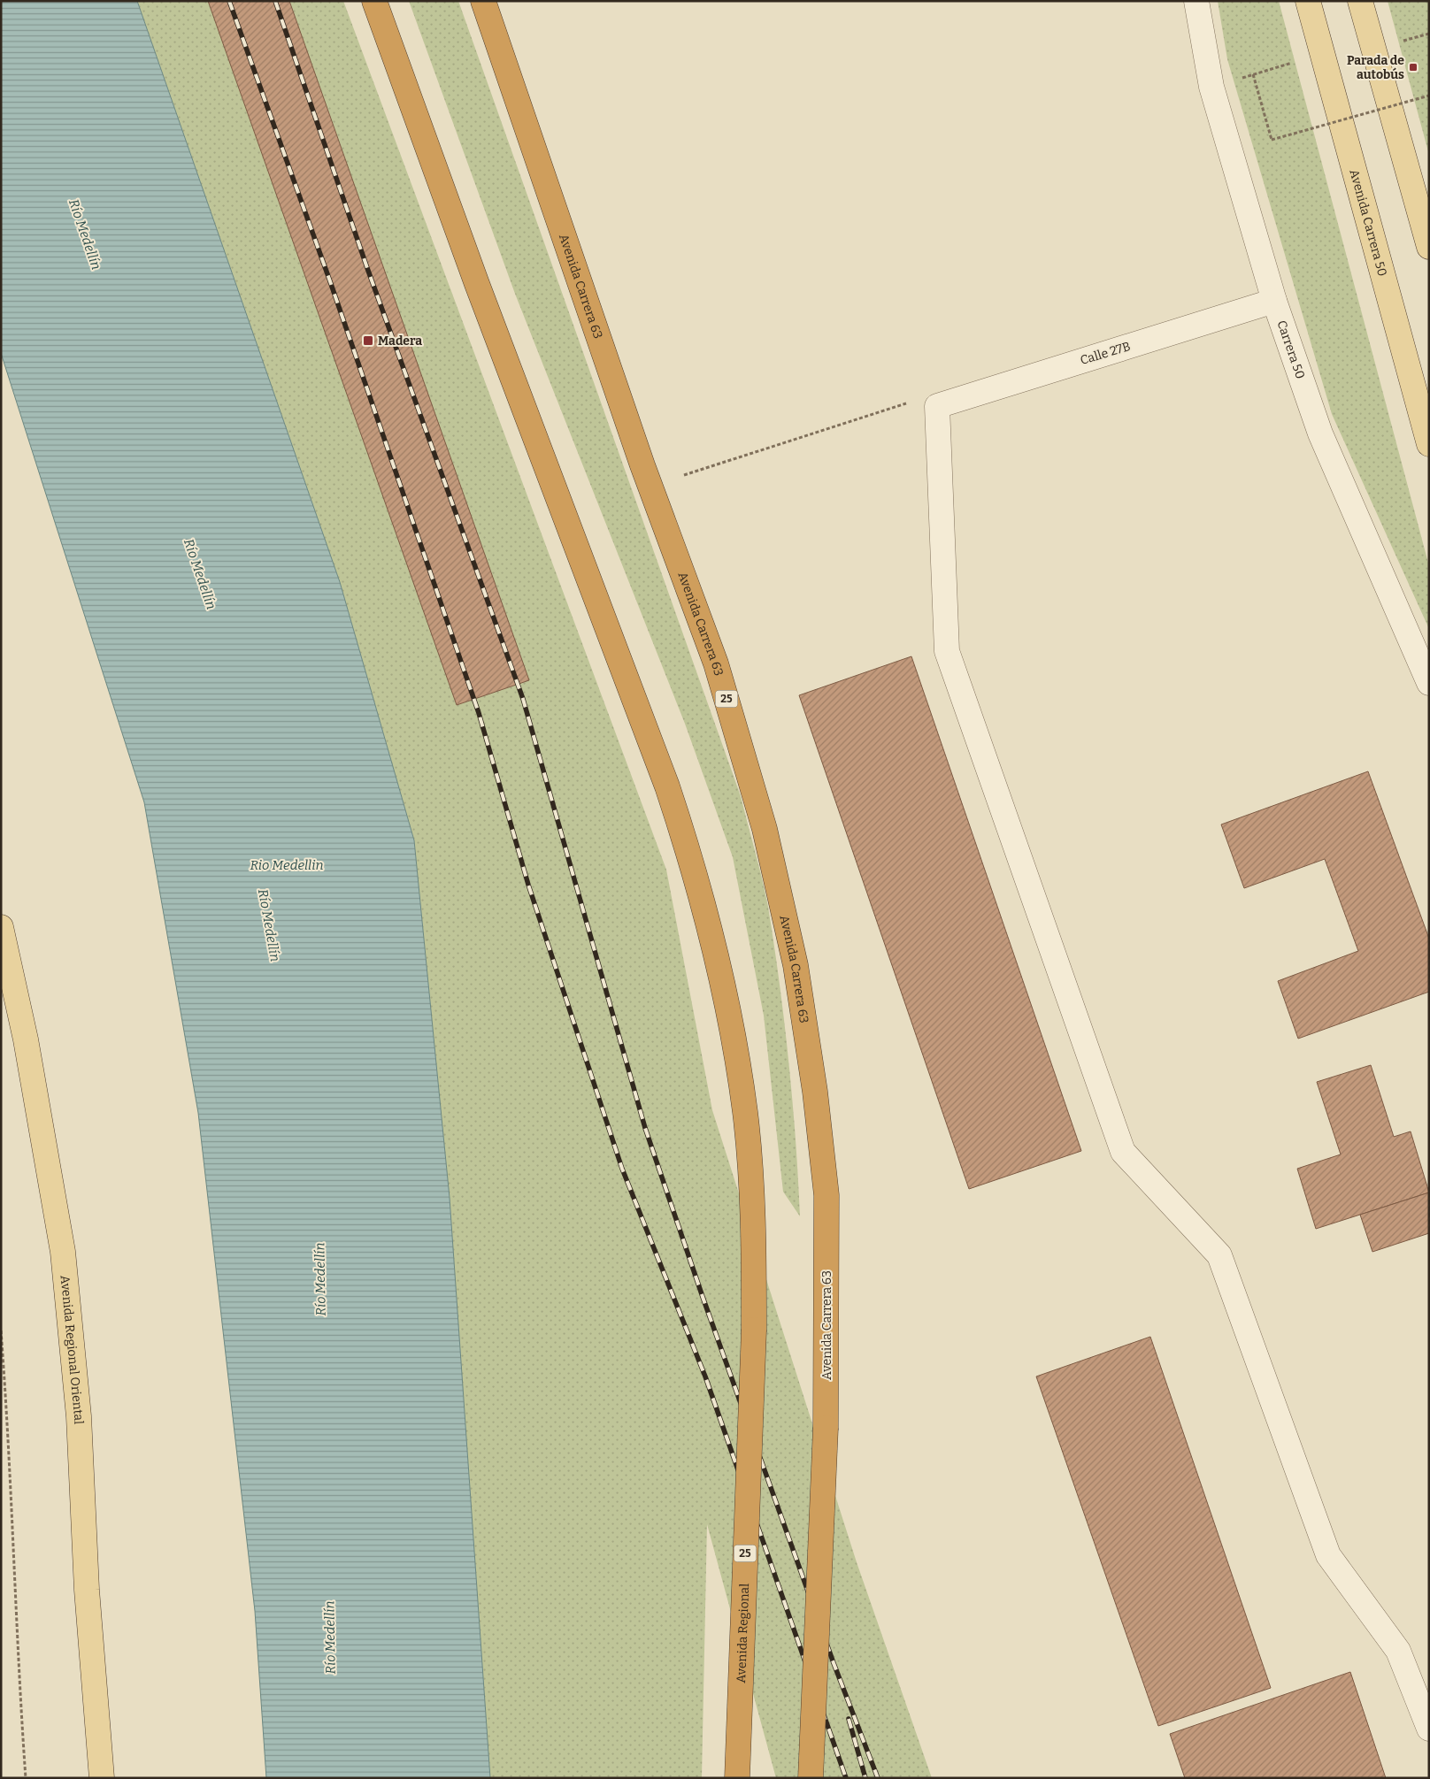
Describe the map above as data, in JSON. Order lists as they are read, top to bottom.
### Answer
{
  "streets": {
    "highway": ["Avenida Carrera 63", "25", "Avenida Regional"],
    "main road": ["Avenida Carrera 50", "Avenida Regional Oriental"],
    "street": ["Carrera 50", "Calle 27B"]
  },
  "crossings": [
    ["Carrera 50", "Calle 27B"]
  ],
  "water": ["Río Medellín", "Rio Medellin"],
  "places": {
    "transit": ["Parada de autobús", "Madera"]
  }
}
